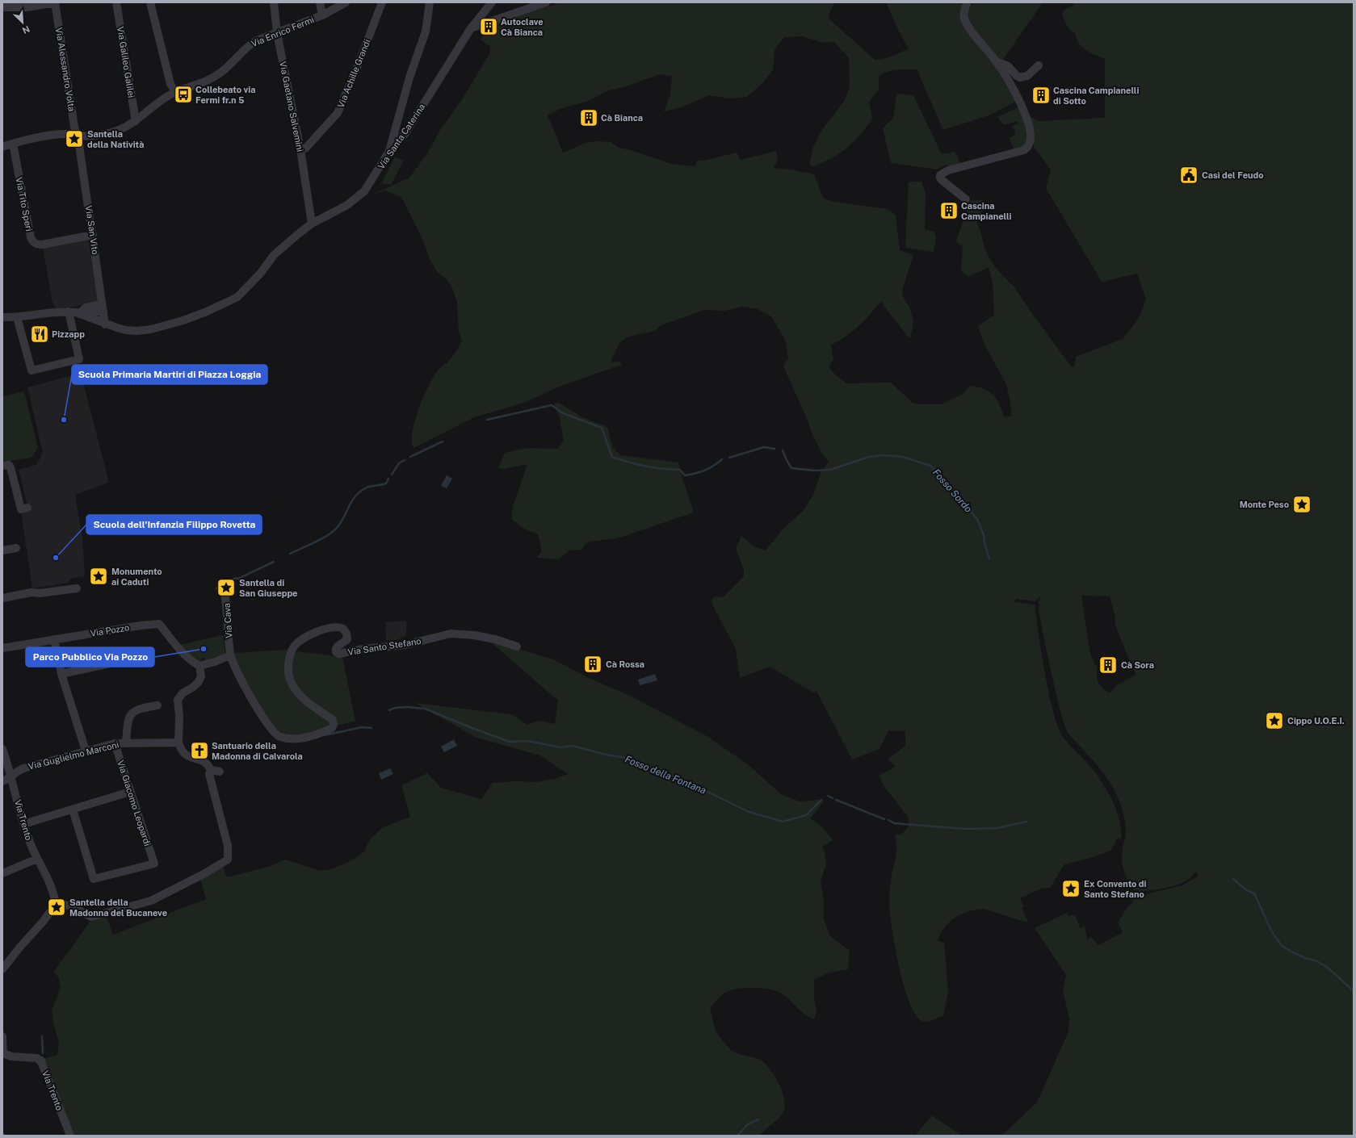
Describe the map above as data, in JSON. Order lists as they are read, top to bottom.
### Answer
{
  "streets": {
    "street": [
      "Via Enrico Fermi",
      "Via Galileo Galilei",
      "Via Alessandro Volta",
      "Via Achille Grandi",
      "Via Gaetano Salvemini",
      "Via Santa Caterina",
      "Via Tito Speri",
      "Via San Vito",
      "Via Cava",
      "Via Pozzo",
      "Via Santo Stefano",
      "Via Guglielmo Marconi",
      "Via Giacomo Leopardi",
      "Via Trento"
    ]
  },
  "crossings": [
    ["Via Enrico Fermi", "Via Galileo Galilei"],
    ["Via Enrico Fermi", "Via Alessandro Volta"],
    ["Via Enrico Fermi", "Via Gaetano Salvemini"],
    ["Via Enrico Fermi", "Via Tito Speri"],
    ["Via Enrico Fermi", "Via San Vito"],
    ["Via Alessandro Volta", "Via San Vito"],
    ["Via Achille Grandi", "Via Gaetano Salvemini"],
    ["Via Gaetano Salvemini", "Via Santa Caterina"],
    ["Via Santa Caterina", "Via San Vito"],
    ["Via Tito Speri", "Via San Vito"],
    ["Via Cava", "Via Santo Stefano"],
    ["Via Guglielmo Marconi", "Via Giacomo Leopardi"],
    ["Via Guglielmo Marconi", "Via Trento"]
  ],
  "water": ["Fosso Sordo", "Fosso della Fontana"],
  "places": {
    "building": [
      "Autoclave Cà Bianca",
      "Cascina Campianelli di Sotto",
      "Cà Bianca",
      "Cascina Campianelli",
      "Cà Rossa",
      "Cà Sora"
    ],
    "bus stop": ["Collebeato via Fermi fr.n 5"],
    "place": [
      "Santella della Natività",
      "Monte Peso",
      "Monumento ai Caduti",
      "Santella di San Giuseppe",
      "Cippo U.O.E.I.",
      "Ex Convento di Santo Stefano",
      "Santella della Madonna del Bucaneve"
    ],
    "public building": ["Casì del Feudo"],
    "restaurant": ["Pizzapp"],
    "other": ["Scuola Primaria Martiri di Piazza Loggia", "Scuola dell'Infanzia Filippo Rovetta", "Parco Pubblico Via Pozzo"],
    "church": ["Santuario della Madonna di Calvarola"]
  },
  "north": "bottom right"
}
